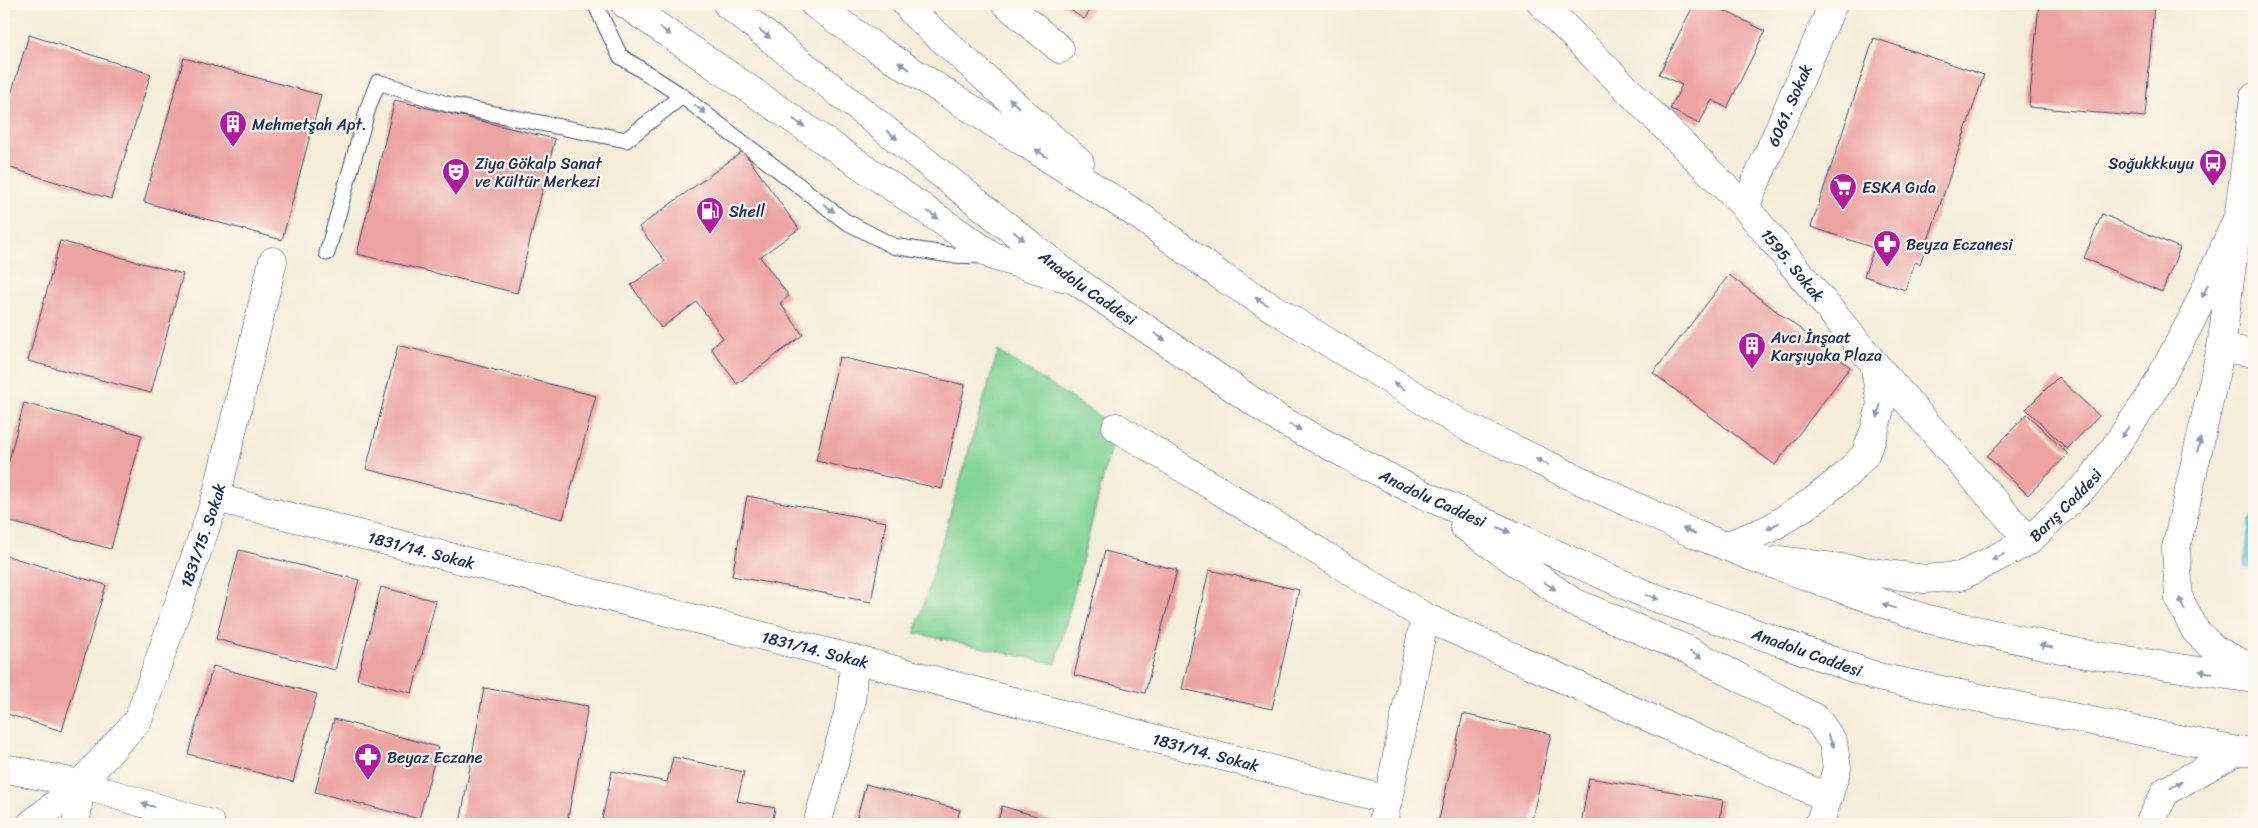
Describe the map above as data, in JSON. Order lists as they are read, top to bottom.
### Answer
{
  "streets": {
    "main road": [
      "6061. Sokak",
      "1595. Sokak",
      "Anadolu Caddesi",
      "Barış Caddesi",
      "1831/15. Sokak",
      "1831/14. Sokak"
    ]
  },
  "crossings": [
    ["6061. Sokak", "1595. Sokak"],
    ["1595. Sokak", "Barış Caddesi"],
    ["1831/15. Sokak", "1831/14. Sokak"]
  ],
  "places": {
    "building": ["Mehmetşah Apt.", "Avcı İnşaat Karşıyaka Plaza"],
    "bus stop": ["Soğukkkuyu"],
    "theatre": ["Ziya Gökalp Sanat ve Kültür Merkezi"],
    "supermarket": ["ESKA Gıda"],
    "fuel station": ["Shell"],
    "pharmacy": ["Beyza Eczanesi", "Beyaz Eczane"]
  }
}
